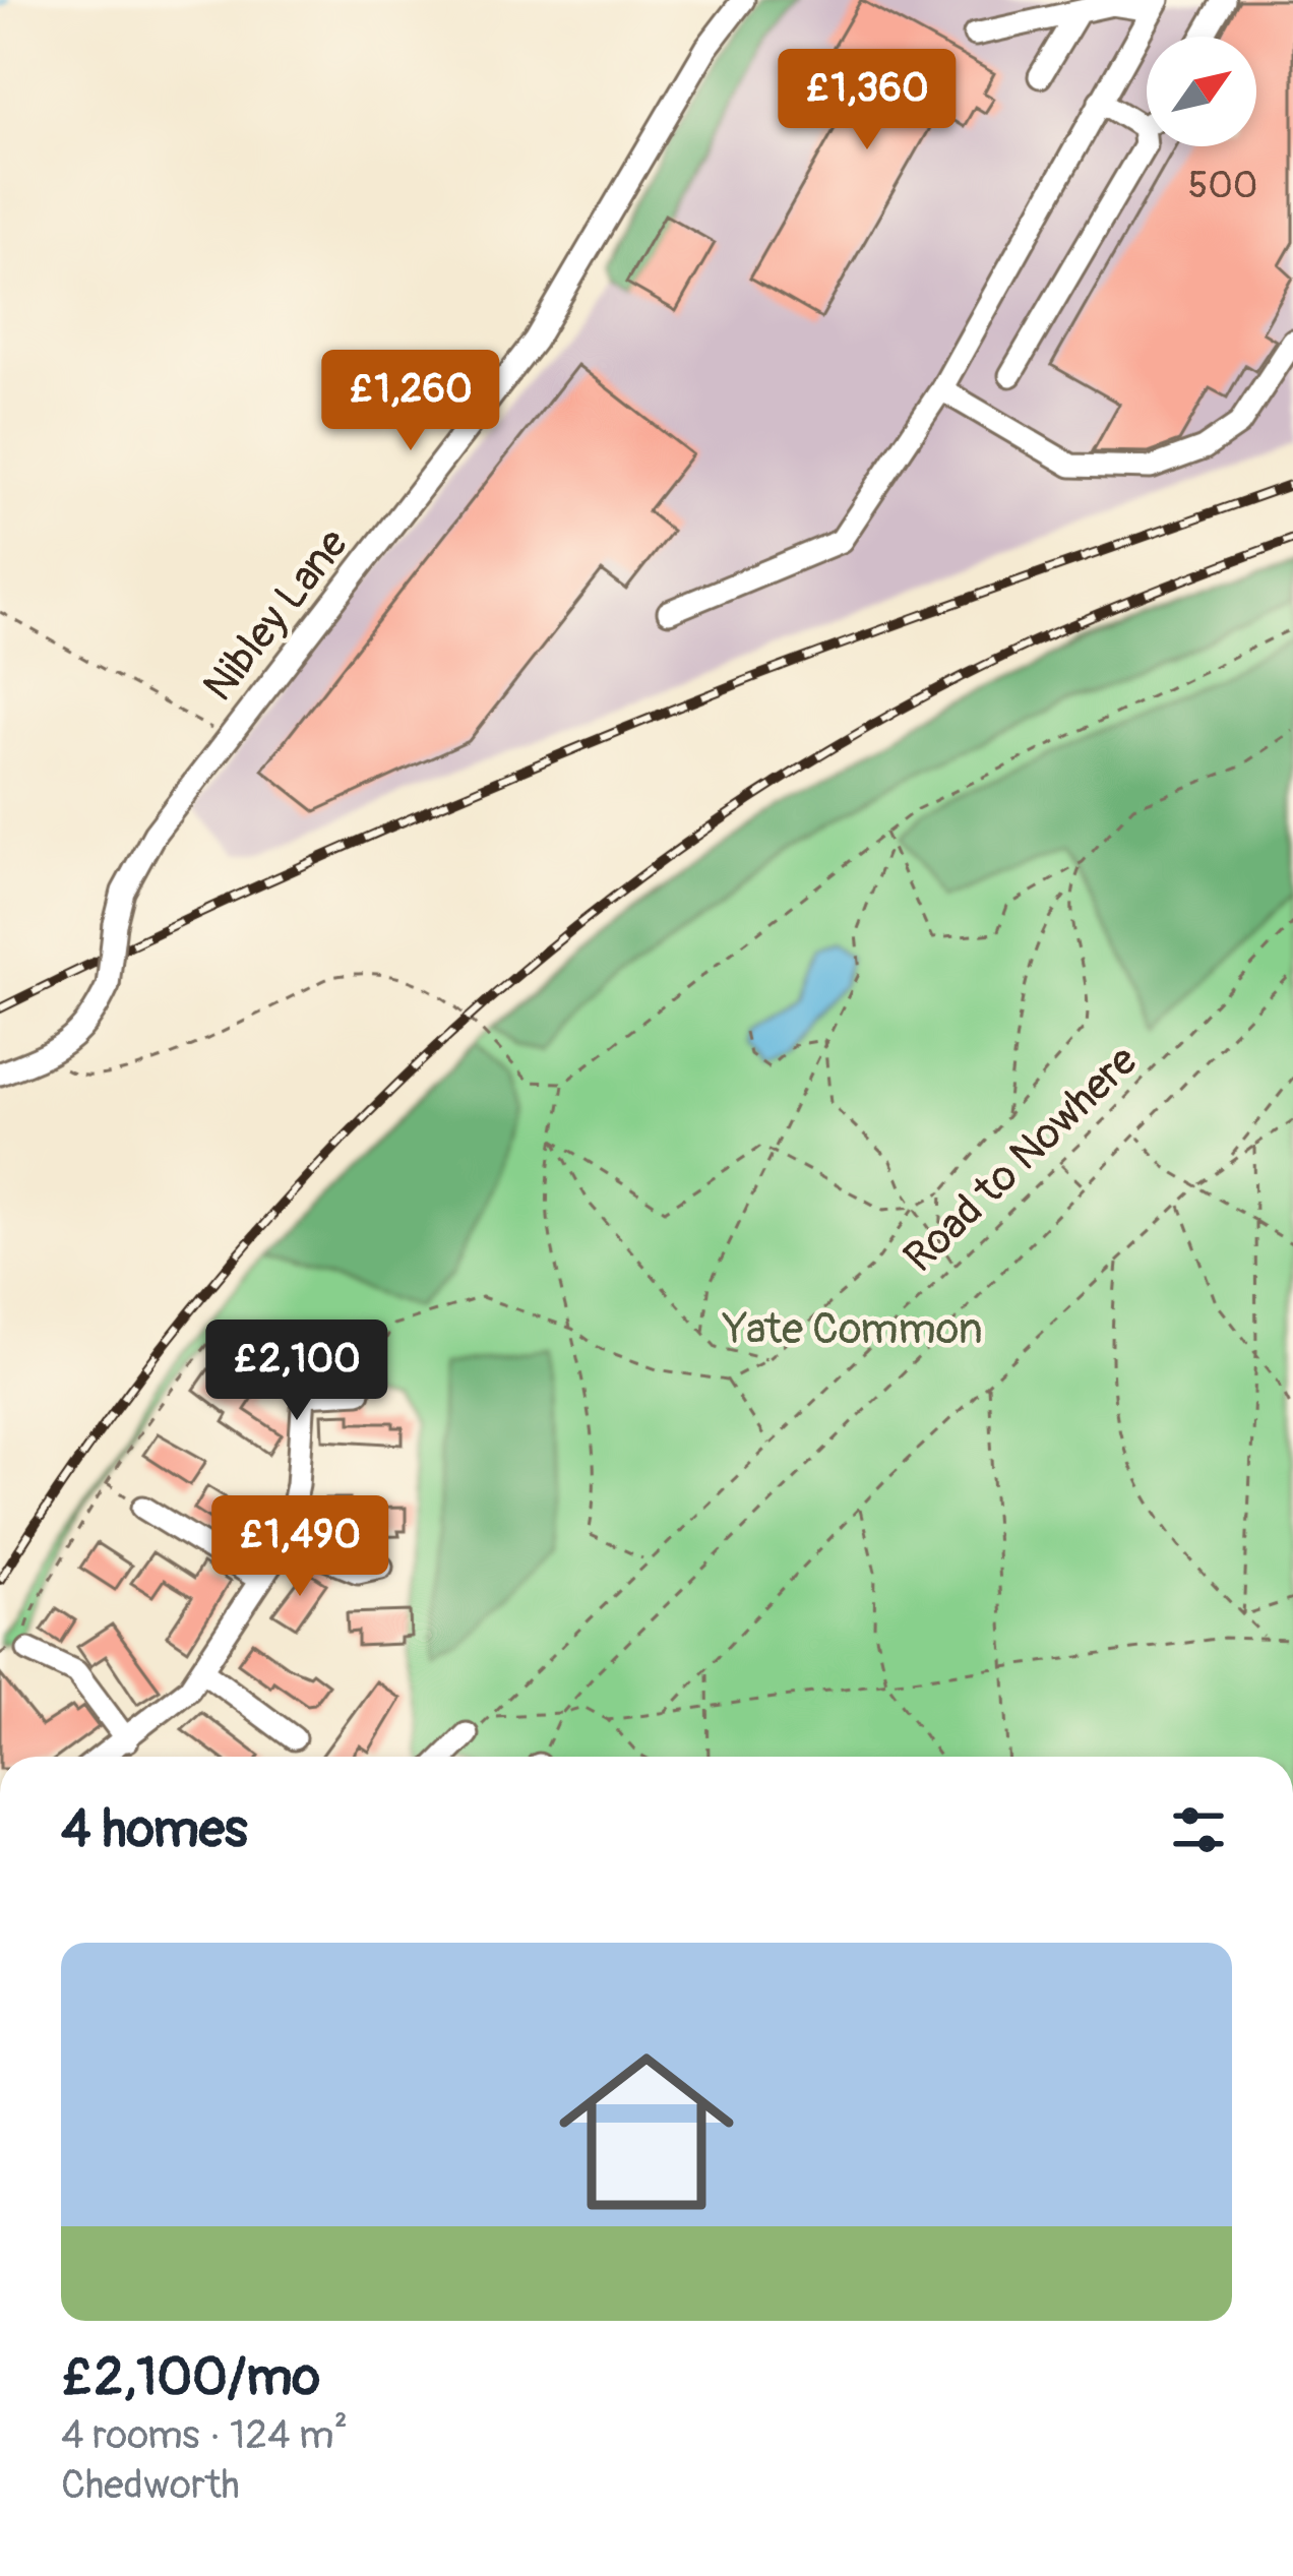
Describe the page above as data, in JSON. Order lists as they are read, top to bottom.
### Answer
{
  "streets": {
    "street": ["Nibley Lane"],
    "path": ["Road to Nowhere"]
  },
  "parks": ["Yate Common"],
  "house_numbers": ["500"],
  "north": "top right",
  "page": {
    "price": [
      "£1,360",
      "£1,260",
      "£2,100",
      "£1,490"
    ],
    "heading": "4 homes",
    "list": [
      {
        "name": "£2,100/mo",
        "note": "4 rooms · 124 m² · Chedworth"
      }
    ]
  }
}
